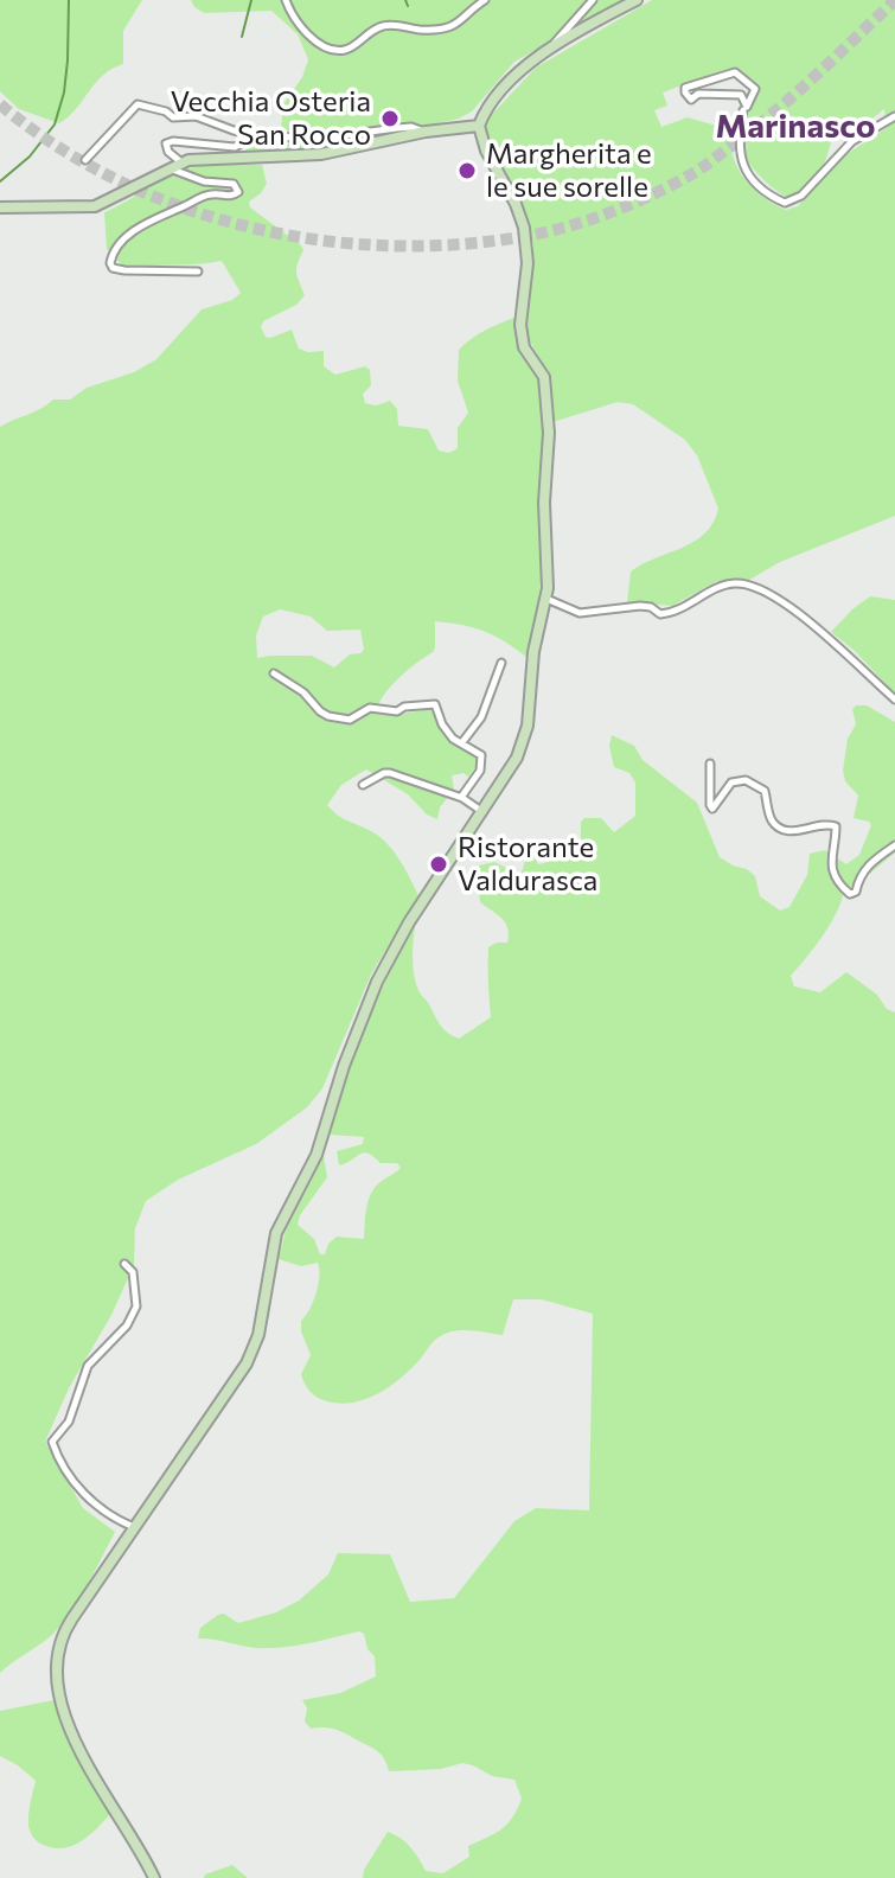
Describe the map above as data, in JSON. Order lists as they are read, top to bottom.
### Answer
{
  "districts": ["Marinasco"],
  "places": ["Vecchia Osteria San Rocco", "Margherita e le sue sorelle", "Ristorante Valdurasca"]
}
